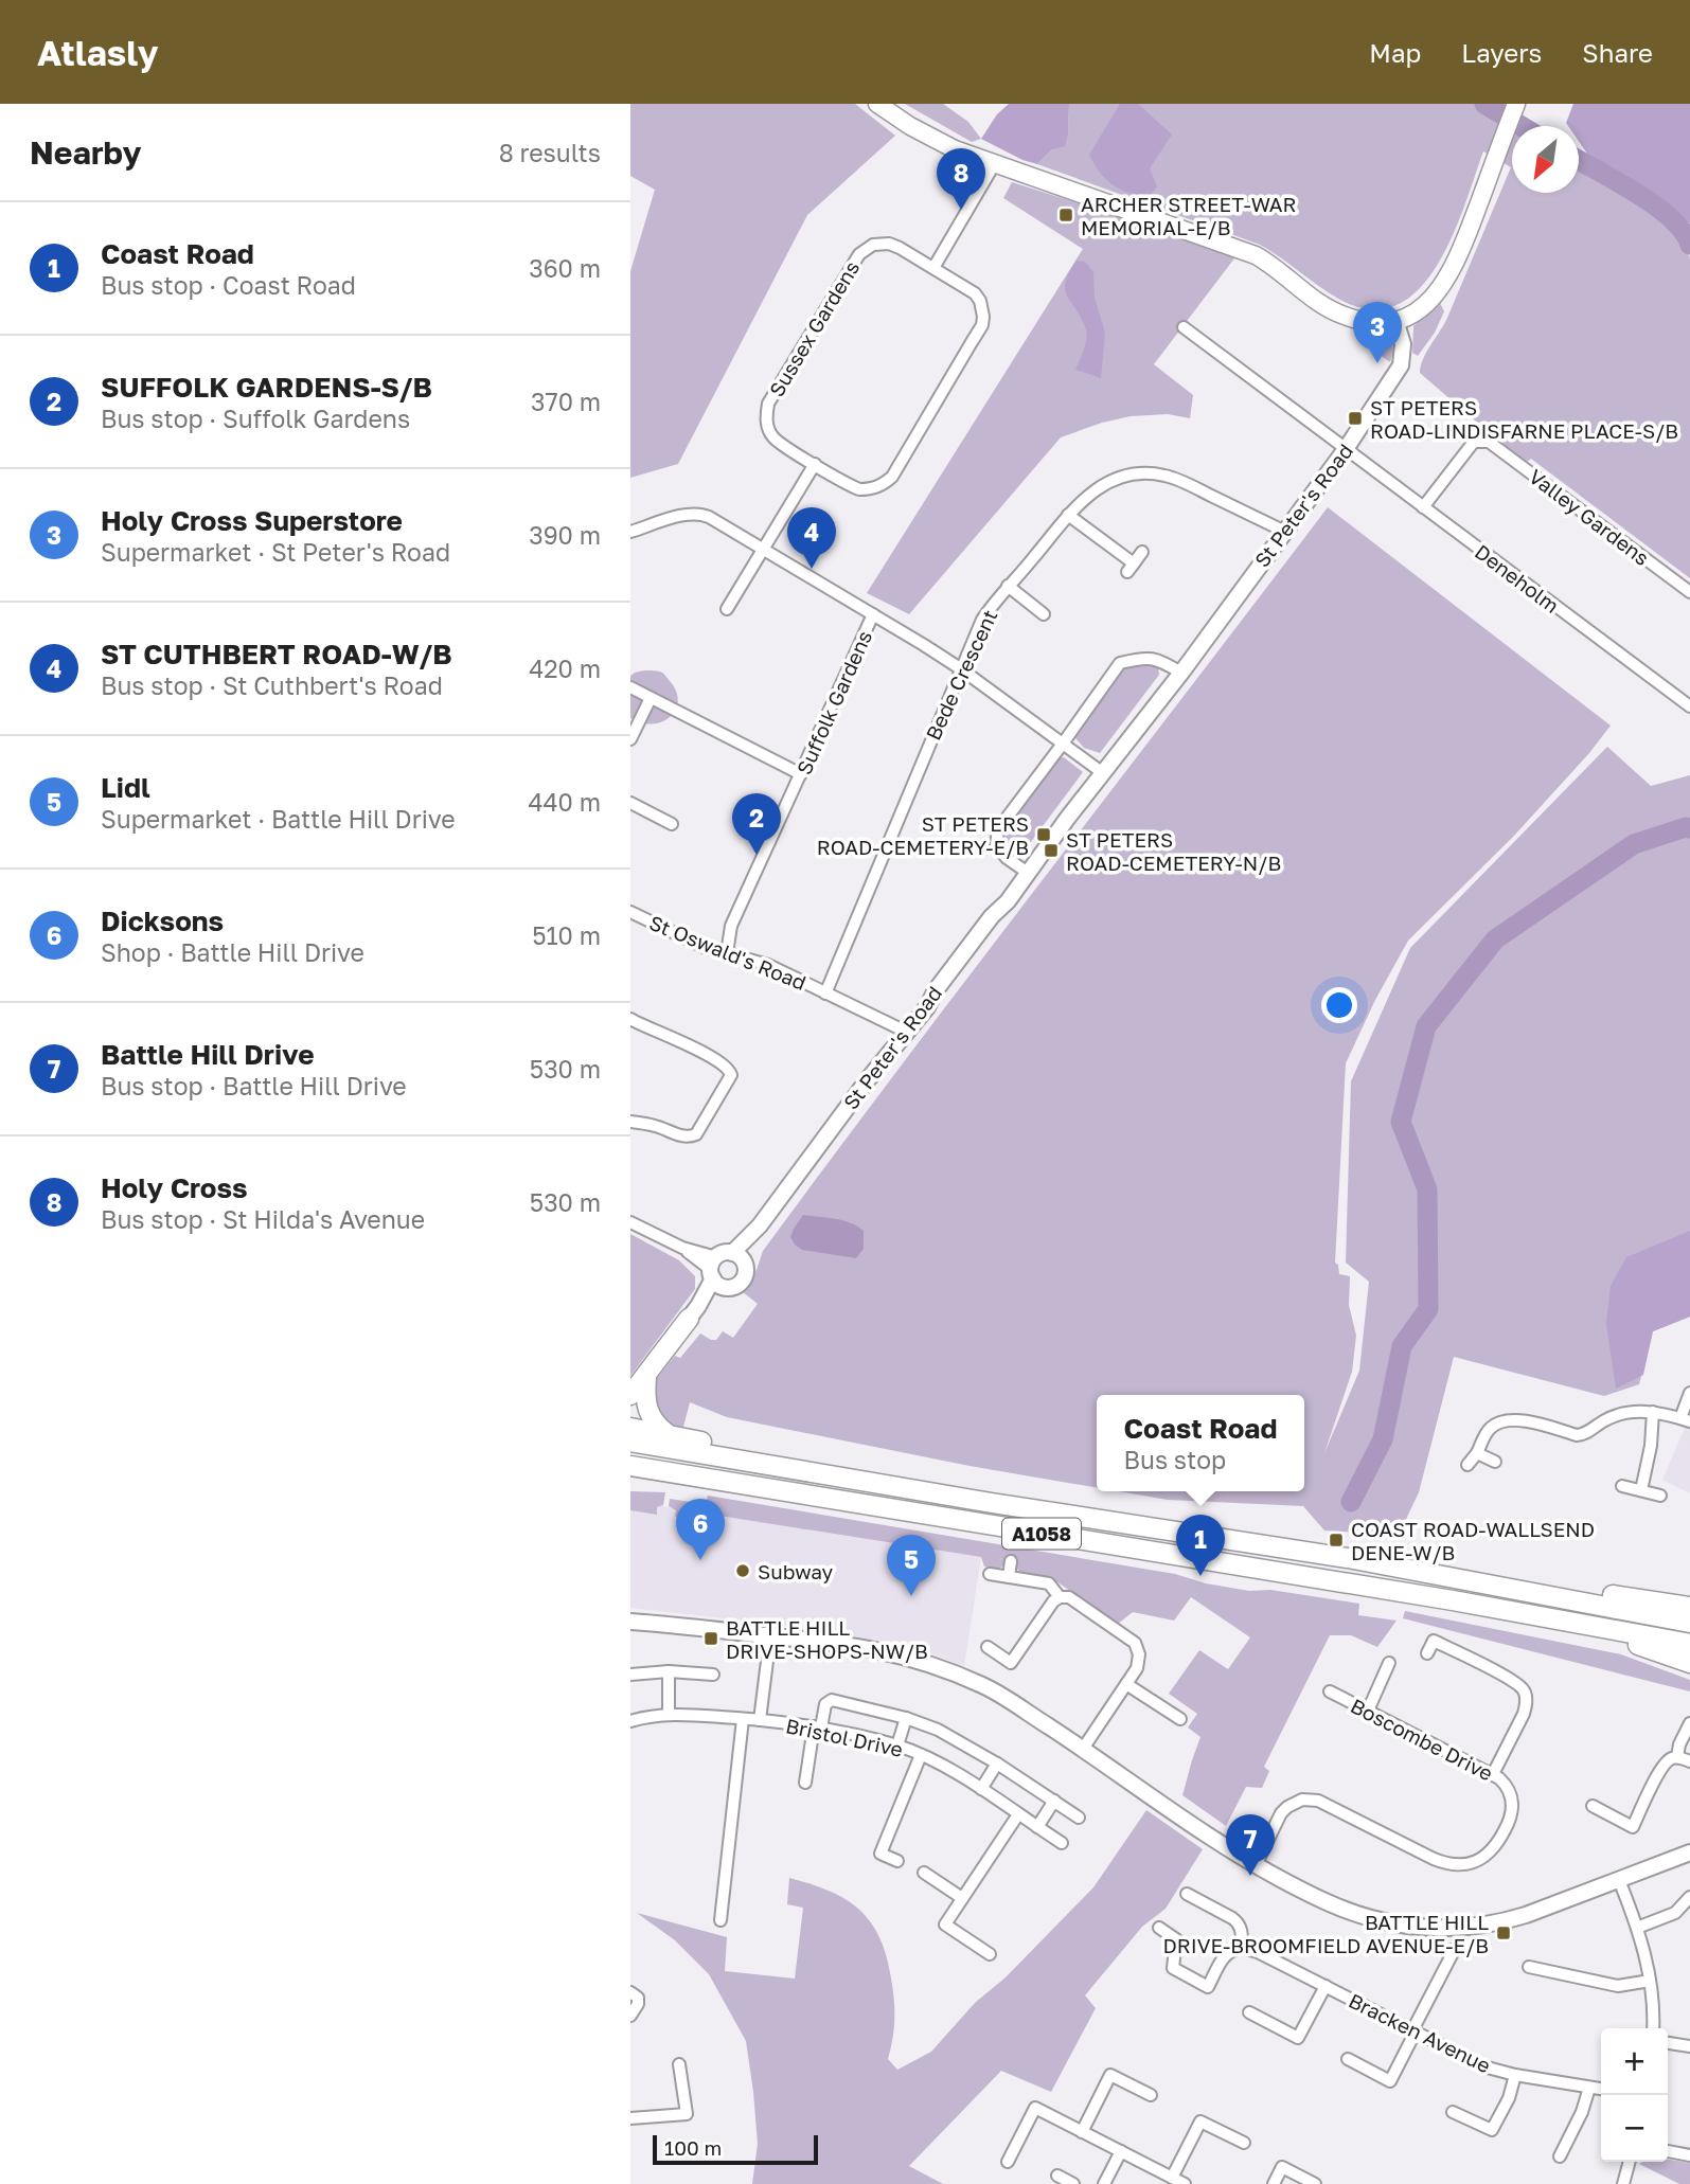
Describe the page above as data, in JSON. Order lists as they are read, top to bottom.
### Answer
{
  "streets": {
    "highway": ["A1058"],
    "street": [
      "Sussex Gardens",
      "St Peter's Road",
      "Valley Gardens",
      "Deneholm",
      "Bede Crescent",
      "Suffolk Gardens",
      "St Oswald's Road",
      "Bristol Drive",
      "Boscombe Drive",
      "Bracken Avenue"
    ]
  },
  "crossings": [
    ["St Peter's Road", "Deneholm"],
    ["St Peter's Road", "Bede Crescent"],
    ["St Peter's Road", "St Oswald's Road"],
    ["Valley Gardens", "Deneholm"],
    ["Bede Crescent", "St Oswald's Road"],
    ["Suffolk Gardens", "St Oswald's Road"]
  ],
  "places": {
    "transit": [
      "ARCHER STREET-WAR MEMORIAL-E/B",
      "ST PETERS ROAD-LINDISFARNE PLACE-S/B",
      "ST PETERS ROAD-CEMETERY-E/B",
      "ST PETERS ROAD-CEMETERY-N/B",
      "COAST ROAD-WALLSEND DENE-W/B",
      "BATTLE HILL DRIVE-SHOPS-NW/B",
      "BATTLE HILL DRIVE-BROOMFIELD AVENUE-E/B"
    ],
    "other": ["Subway"]
  },
  "scale_bar": "100 m",
  "north": "bottom left",
  "page": {
    "header": "Atlasly",
    "nav": ["Map", "Layers", "Share"],
    "heading": ["Nearby", "8 results"],
    "pins": [
      "8",
      "3",
      "4",
      "2",
      "6",
      "1",
      "5",
      "7"
    ],
    "list": [
      {
        "mark": "1",
        "name": "Coast Road",
        "note": "Bus stop · Coast Road",
        "value": "360 m"
      },
      {
        "mark": "2",
        "name": "SUFFOLK GARDENS-S/B",
        "note": "Bus stop · Suffolk Gardens",
        "value": "370 m"
      },
      {
        "mark": "3",
        "name": "Holy Cross Superstore",
        "note": "Supermarket · St Peter's Road",
        "value": "390 m"
      },
      {
        "mark": "4",
        "name": "ST CUTHBERT ROAD-W/B",
        "note": "Bus stop · St Cuthbert's Road",
        "value": "420 m"
      },
      {
        "mark": "5",
        "name": "Lidl",
        "note": "Supermarket · Battle Hill Drive",
        "value": "440 m"
      },
      {
        "mark": "6",
        "name": "Dicksons",
        "note": "Shop · Battle Hill Drive",
        "value": "510 m"
      },
      {
        "mark": "7",
        "name": "Battle Hill Drive",
        "note": "Bus stop · Battle Hill Drive",
        "value": "530 m"
      },
      {
        "mark": "8",
        "name": "Holy Cross",
        "note": "Bus stop · St Hilda's Avenue",
        "value": "530 m"
      }
    ],
    "popup": ["Coast Road", "Bus stop"],
    "map_buttons": ["+", "−"],
    "scale": "100 m"
  }
}
